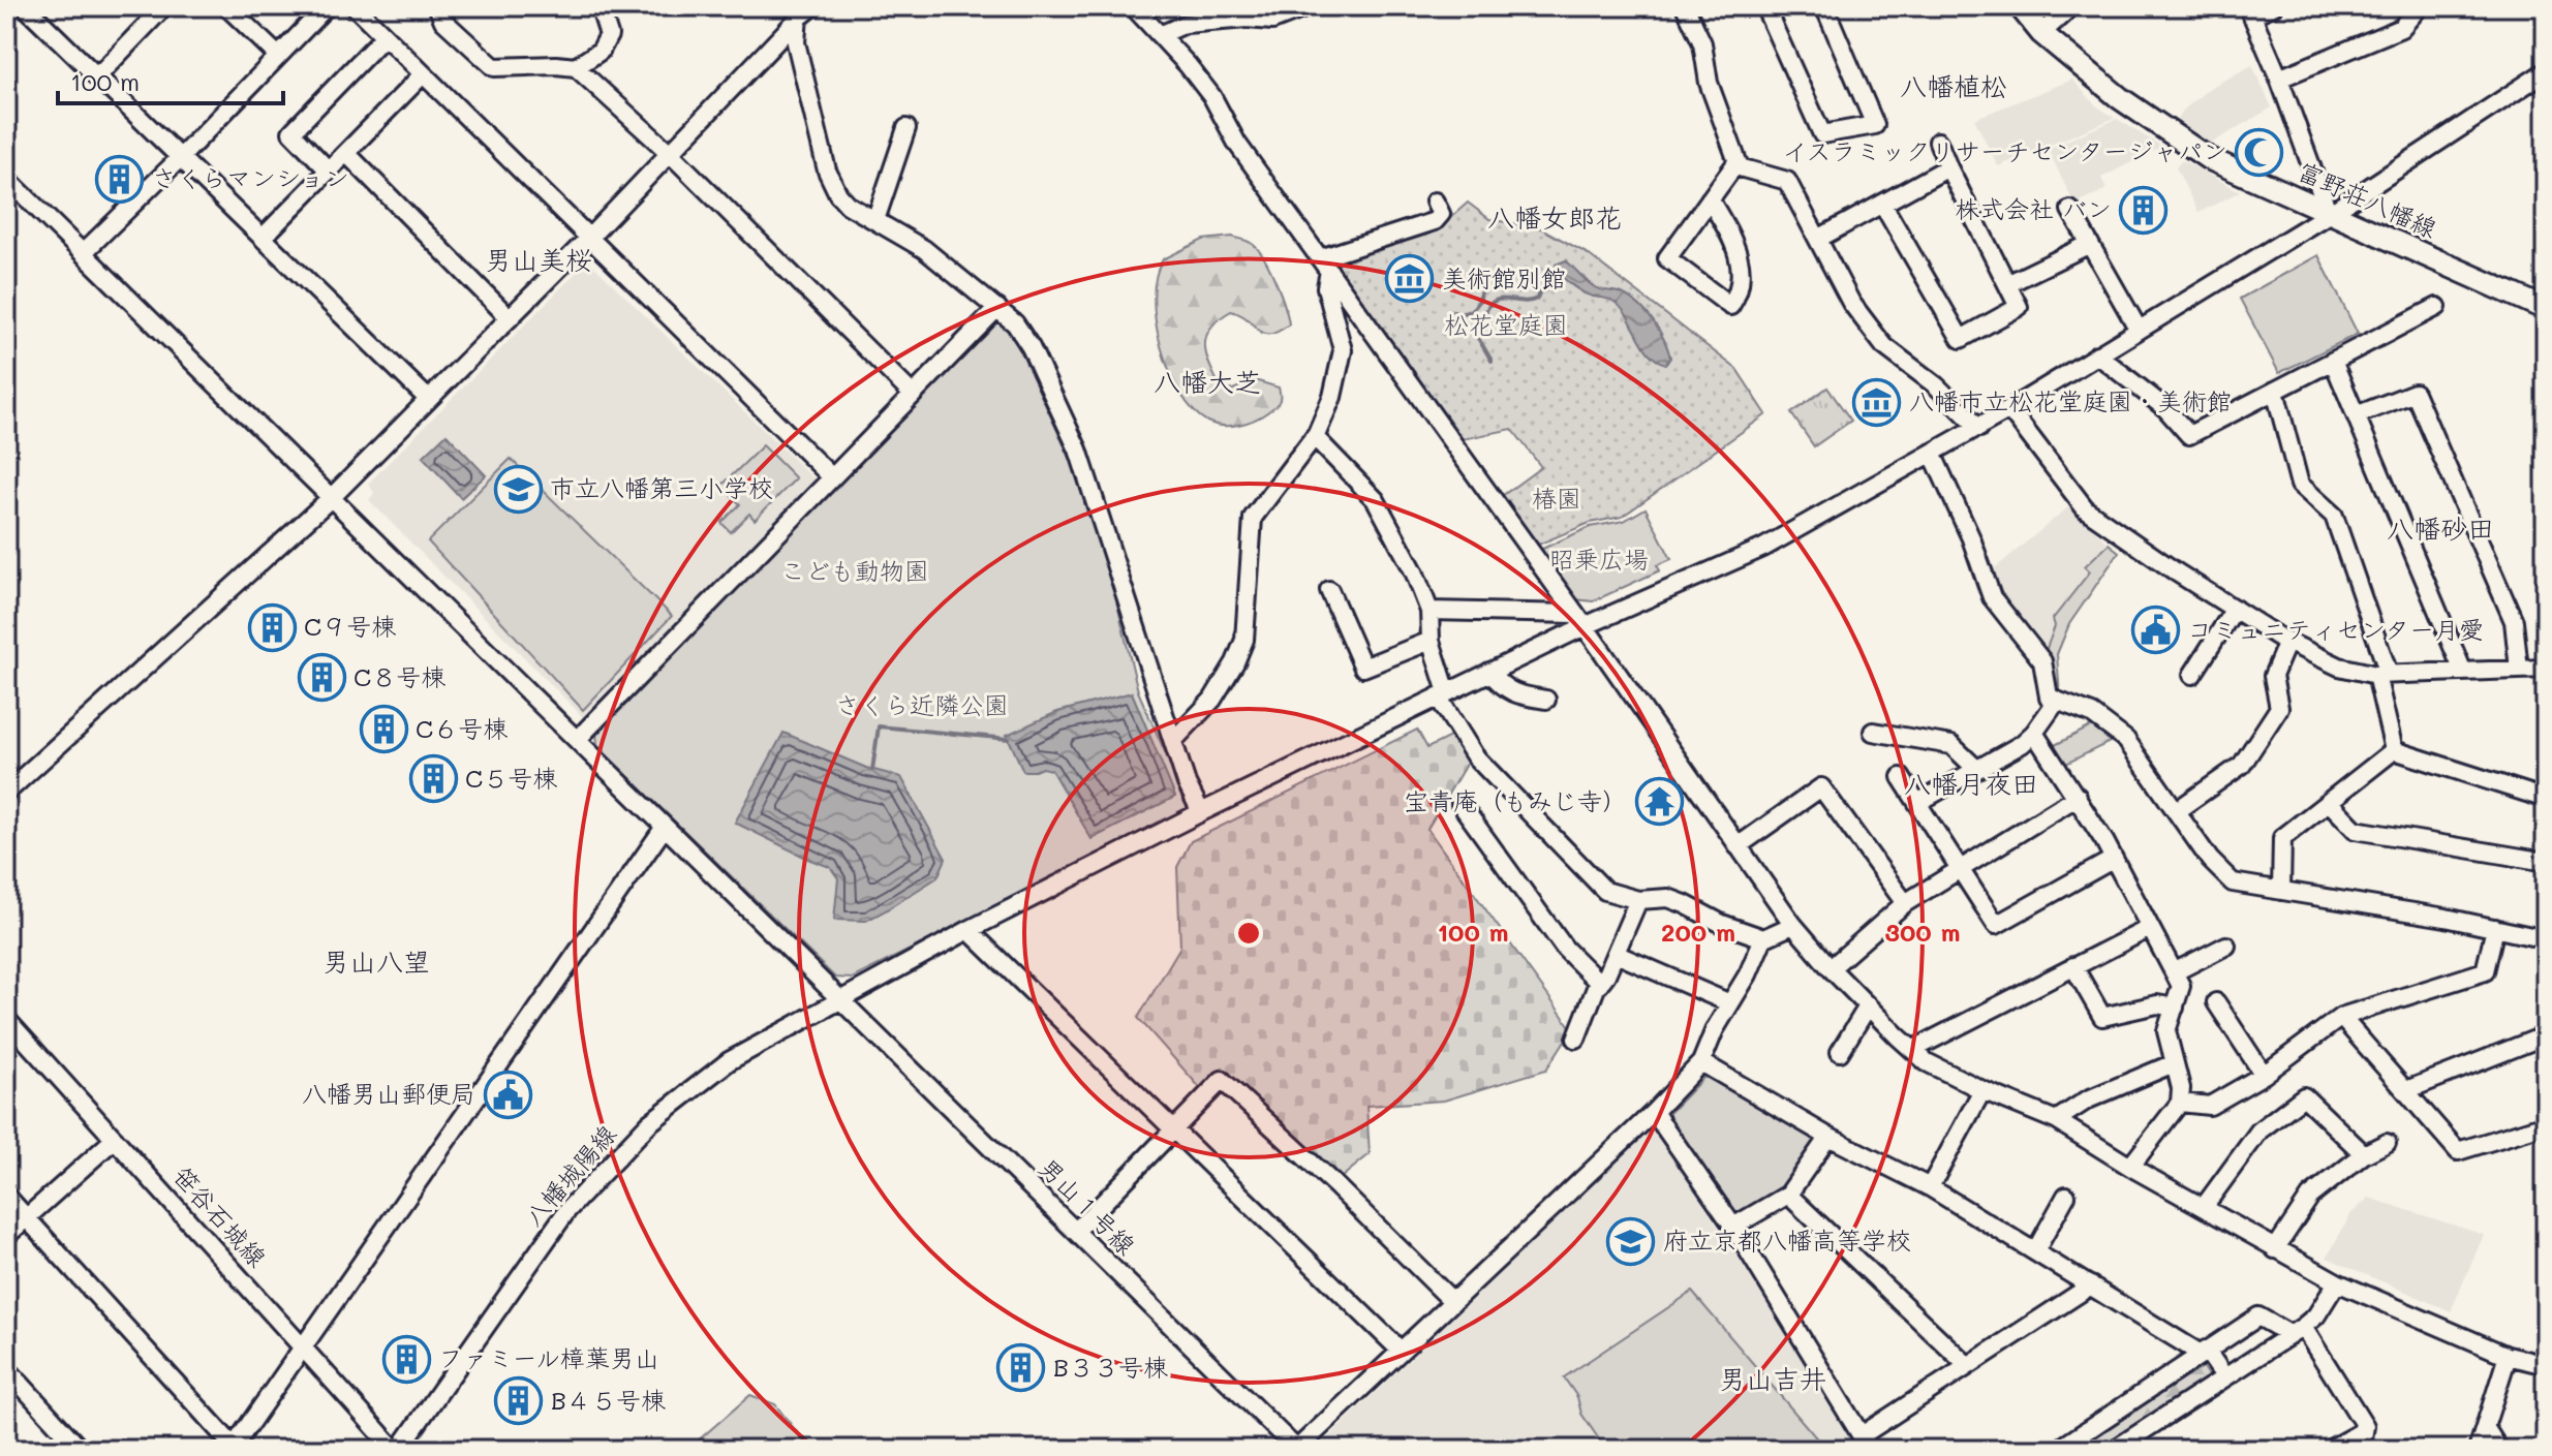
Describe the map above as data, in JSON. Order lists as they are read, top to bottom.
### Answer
{
  "streets": {
    "main road": ["富野荘八幡線"],
    "street": ["八幡城陽線", "男山１号線", "笹谷石城線"]
  },
  "crossings": [
    ["富野荘八幡線", "八幡城陽線"],
    ["八幡城陽線", "男山１号線"],
    ["八幡城陽線", "笹谷石城線"]
  ],
  "districts": [
    "八幡植松",
    "八幡女郎花",
    "男山美桜",
    "八幡大芝",
    "八幡砂田",
    "八幡月夜田",
    "男山八望",
    "男山吉井"
  ],
  "parks": [
    "松花堂庭園",
    "椿園",
    "昭乗広場",
    "こども動物園",
    "さくら近隣公園"
  ],
  "places": {
    "mosque": ["イスラミックリサーチセンタージャパン"],
    "building": [
      "さくらマンション",
      "株式会社 バン",
      "C９号棟",
      "C８号棟",
      "C６号棟",
      "C５号棟",
      "ファミール樟葉男山",
      "B３３号棟",
      "B４５号棟"
    ],
    "museum": ["美術館別館", "八幡市立松花堂庭園・美術館"],
    "school or university": ["市立八幡第三小学校", "府立京都八幡高等学校"],
    "public building": ["コミュニティセンター月愛", "八幡男山郵便局"],
    "temple": ["宝青庵（もみじ寺）"]
  },
  "scale_bar": "100 m",
  "rings": ["100 m", "200 m", "300 m"]
}
